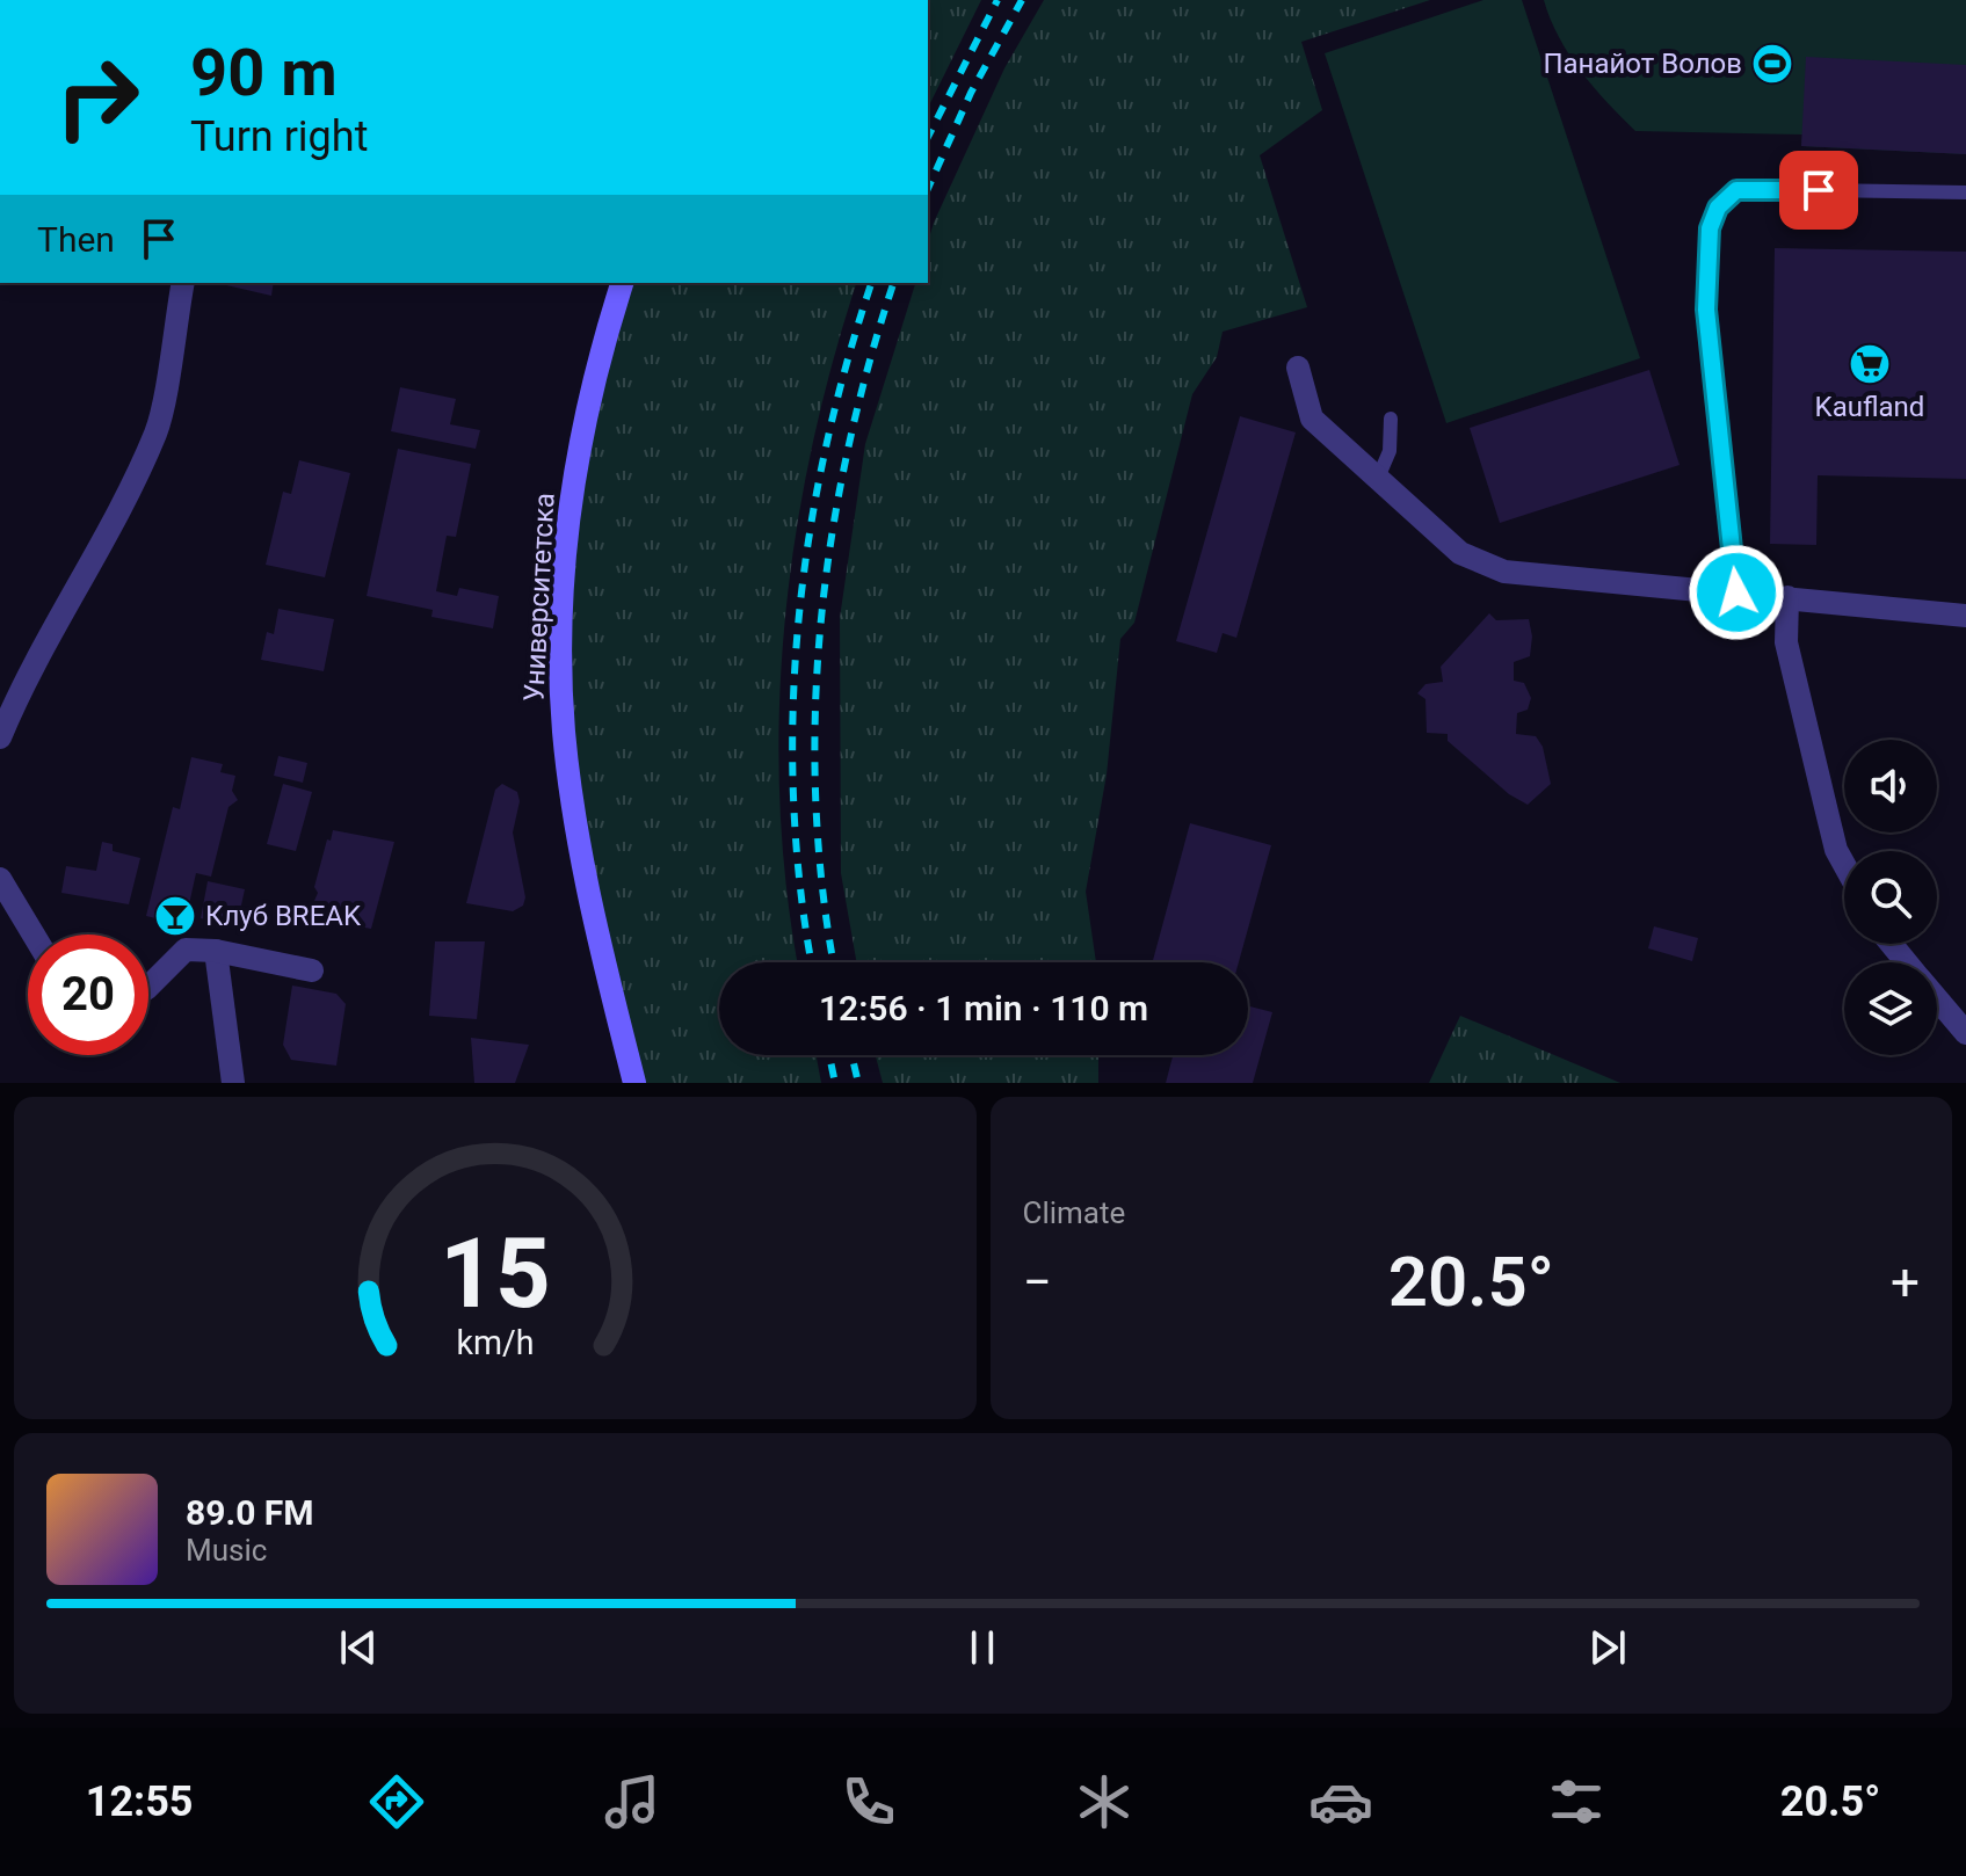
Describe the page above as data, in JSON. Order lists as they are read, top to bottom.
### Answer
{
  "streets": {
    "street": ["Университетска"]
  },
  "places": {
    "sports": ["Панайот Волов"],
    "supermarket": ["Kaufland"],
    "bar": ["Клуб BREAK"]
  },
  "page": {
    "turn": ["90 m", "Turn right"],
    "then": "Then",
    "limit": "20",
    "trip": "12:56 · 1 min · 110 m",
    "tile": "Climate",
    "heat": ["−", "20.5°", "+"],
    "song": ["89.0 FM", "Music"],
    "tabs": ["12:55", "20.5°"],
    "gauge": ["15", "km/h"]
  }
}
